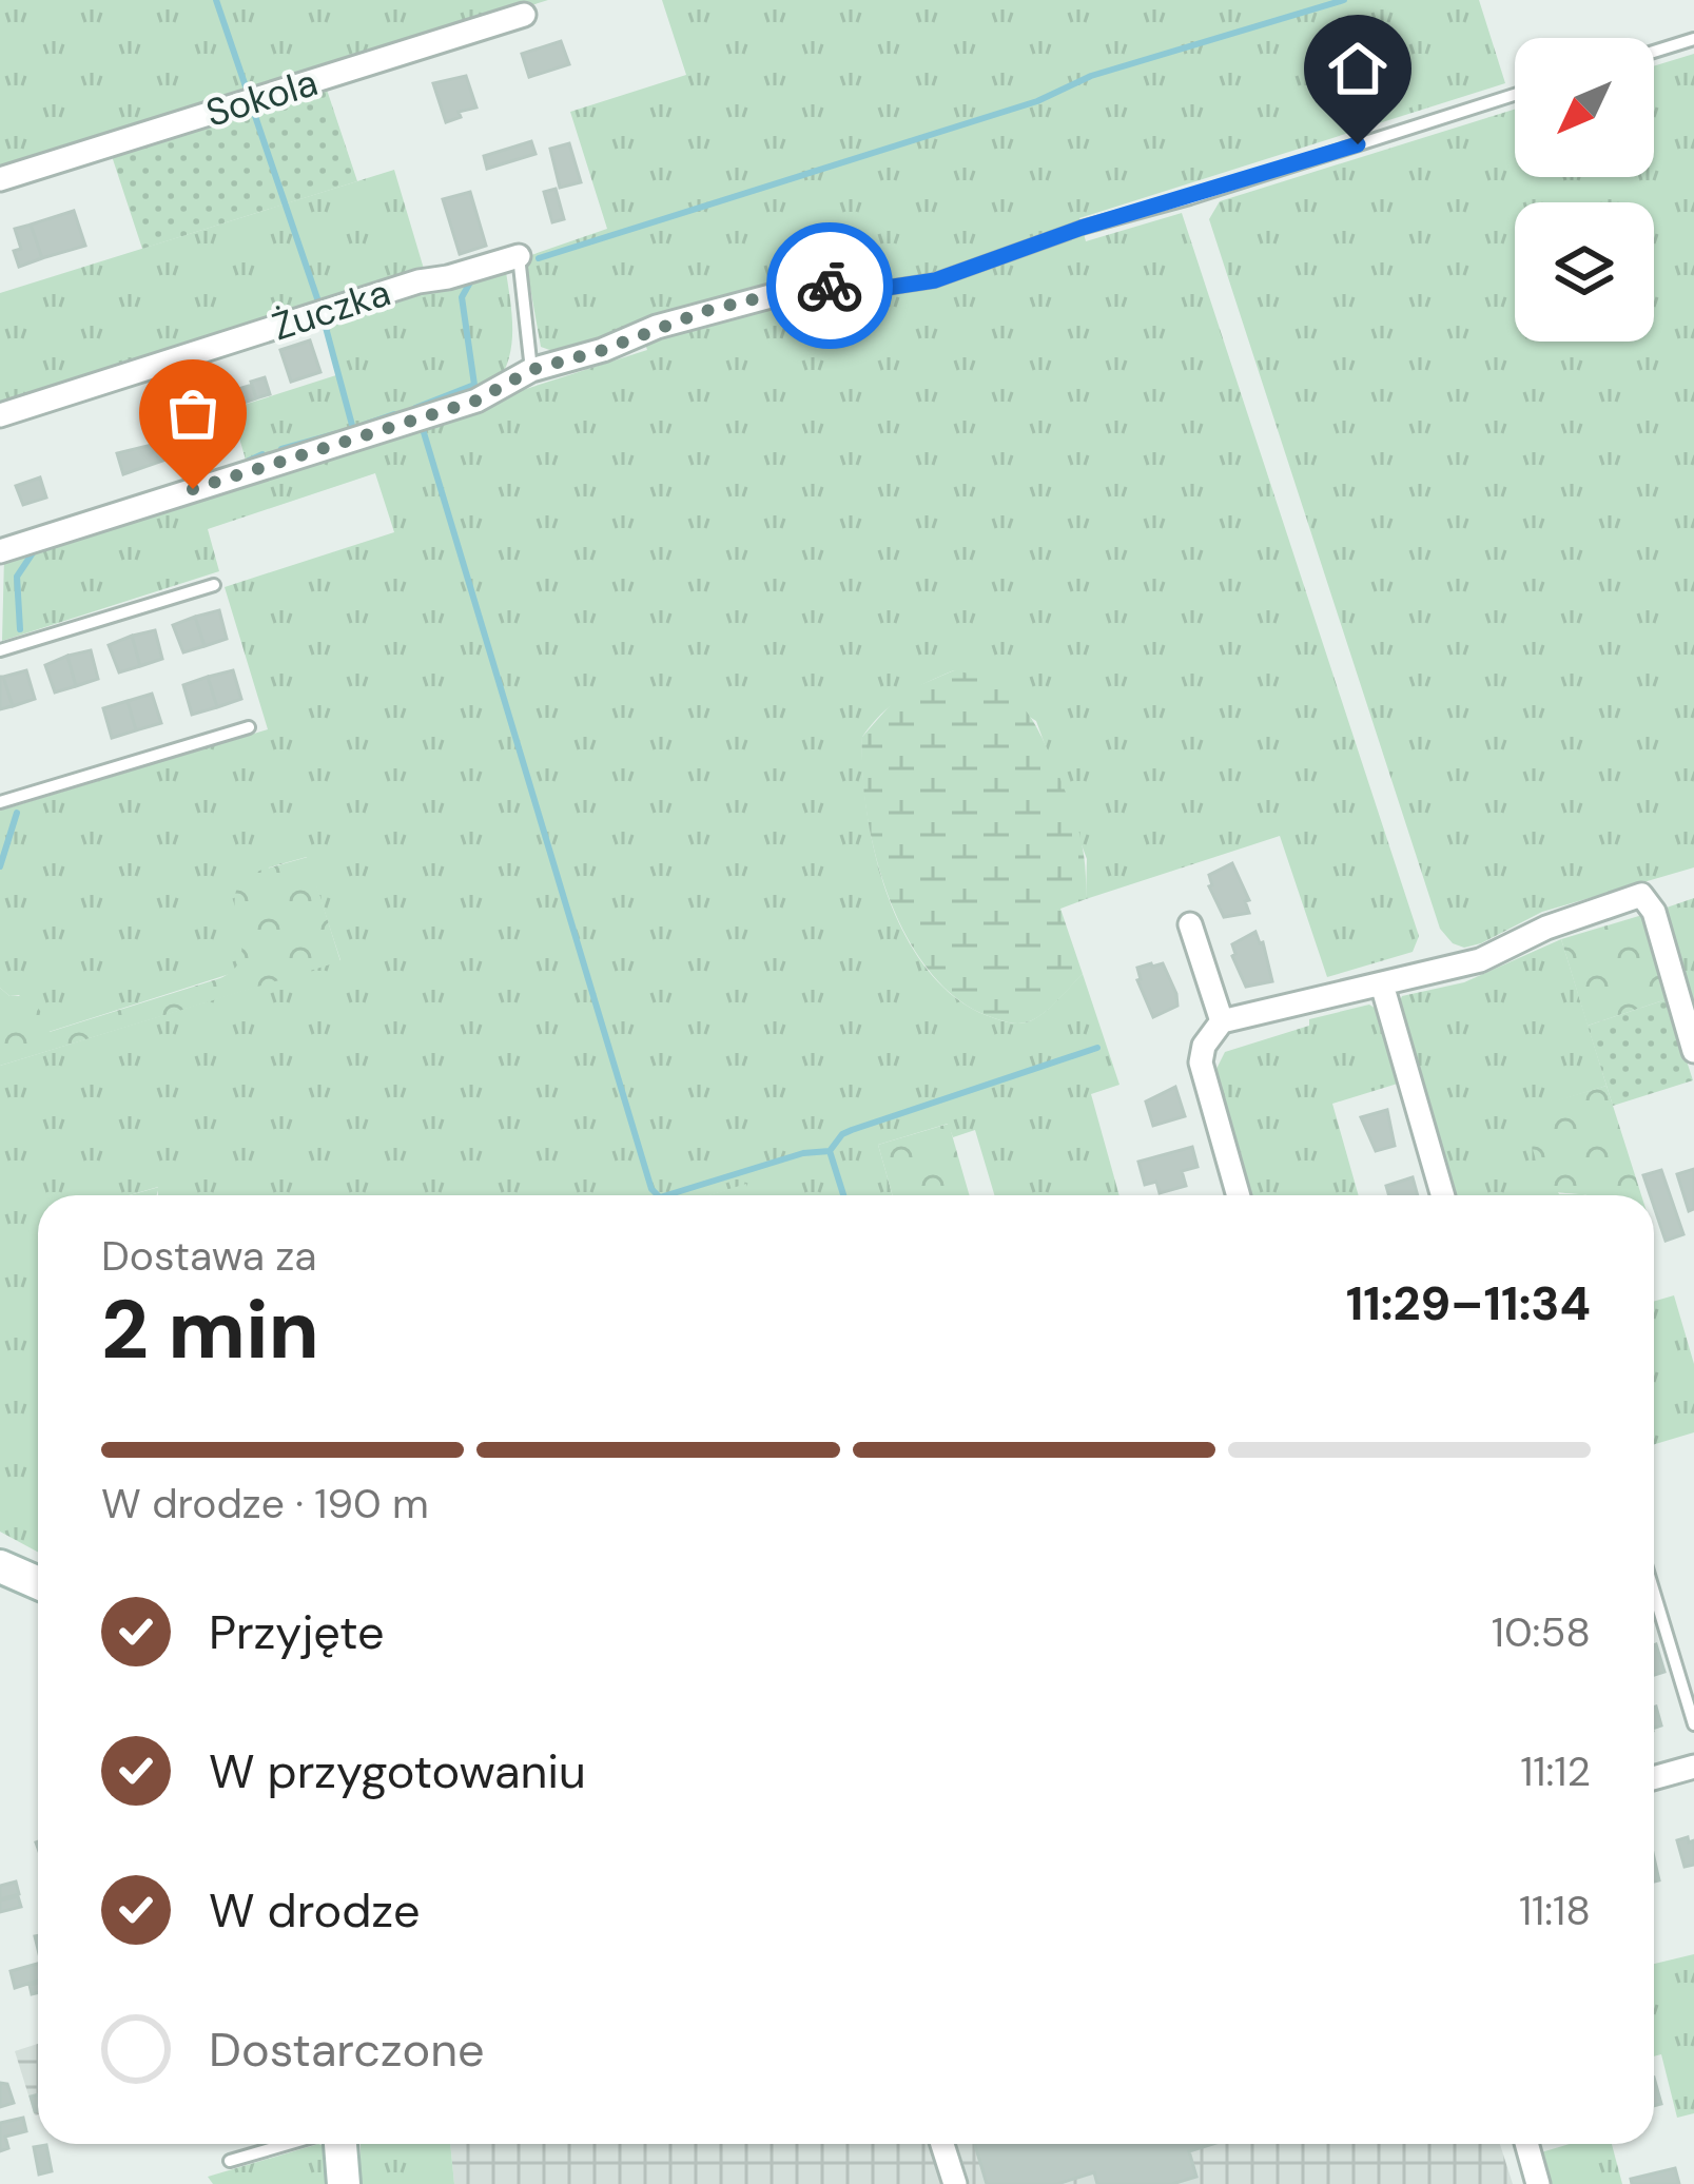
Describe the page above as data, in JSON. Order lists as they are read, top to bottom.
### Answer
{
  "streets": {
    "street": ["Sokola", "Żuczka"]
  },
  "north": "bottom left",
  "page": {
    "heading": ["2 min", "Dostawa za", "11:29–11:34"],
    "bar": "W drodze · 190 m",
    "list": [
      ["Przyjęte", "10:58"],
      ["W przygotowaniu", "11:12"],
      ["W drodze", "11:18"],
      "Dostarczone"
    ]
  }
}
